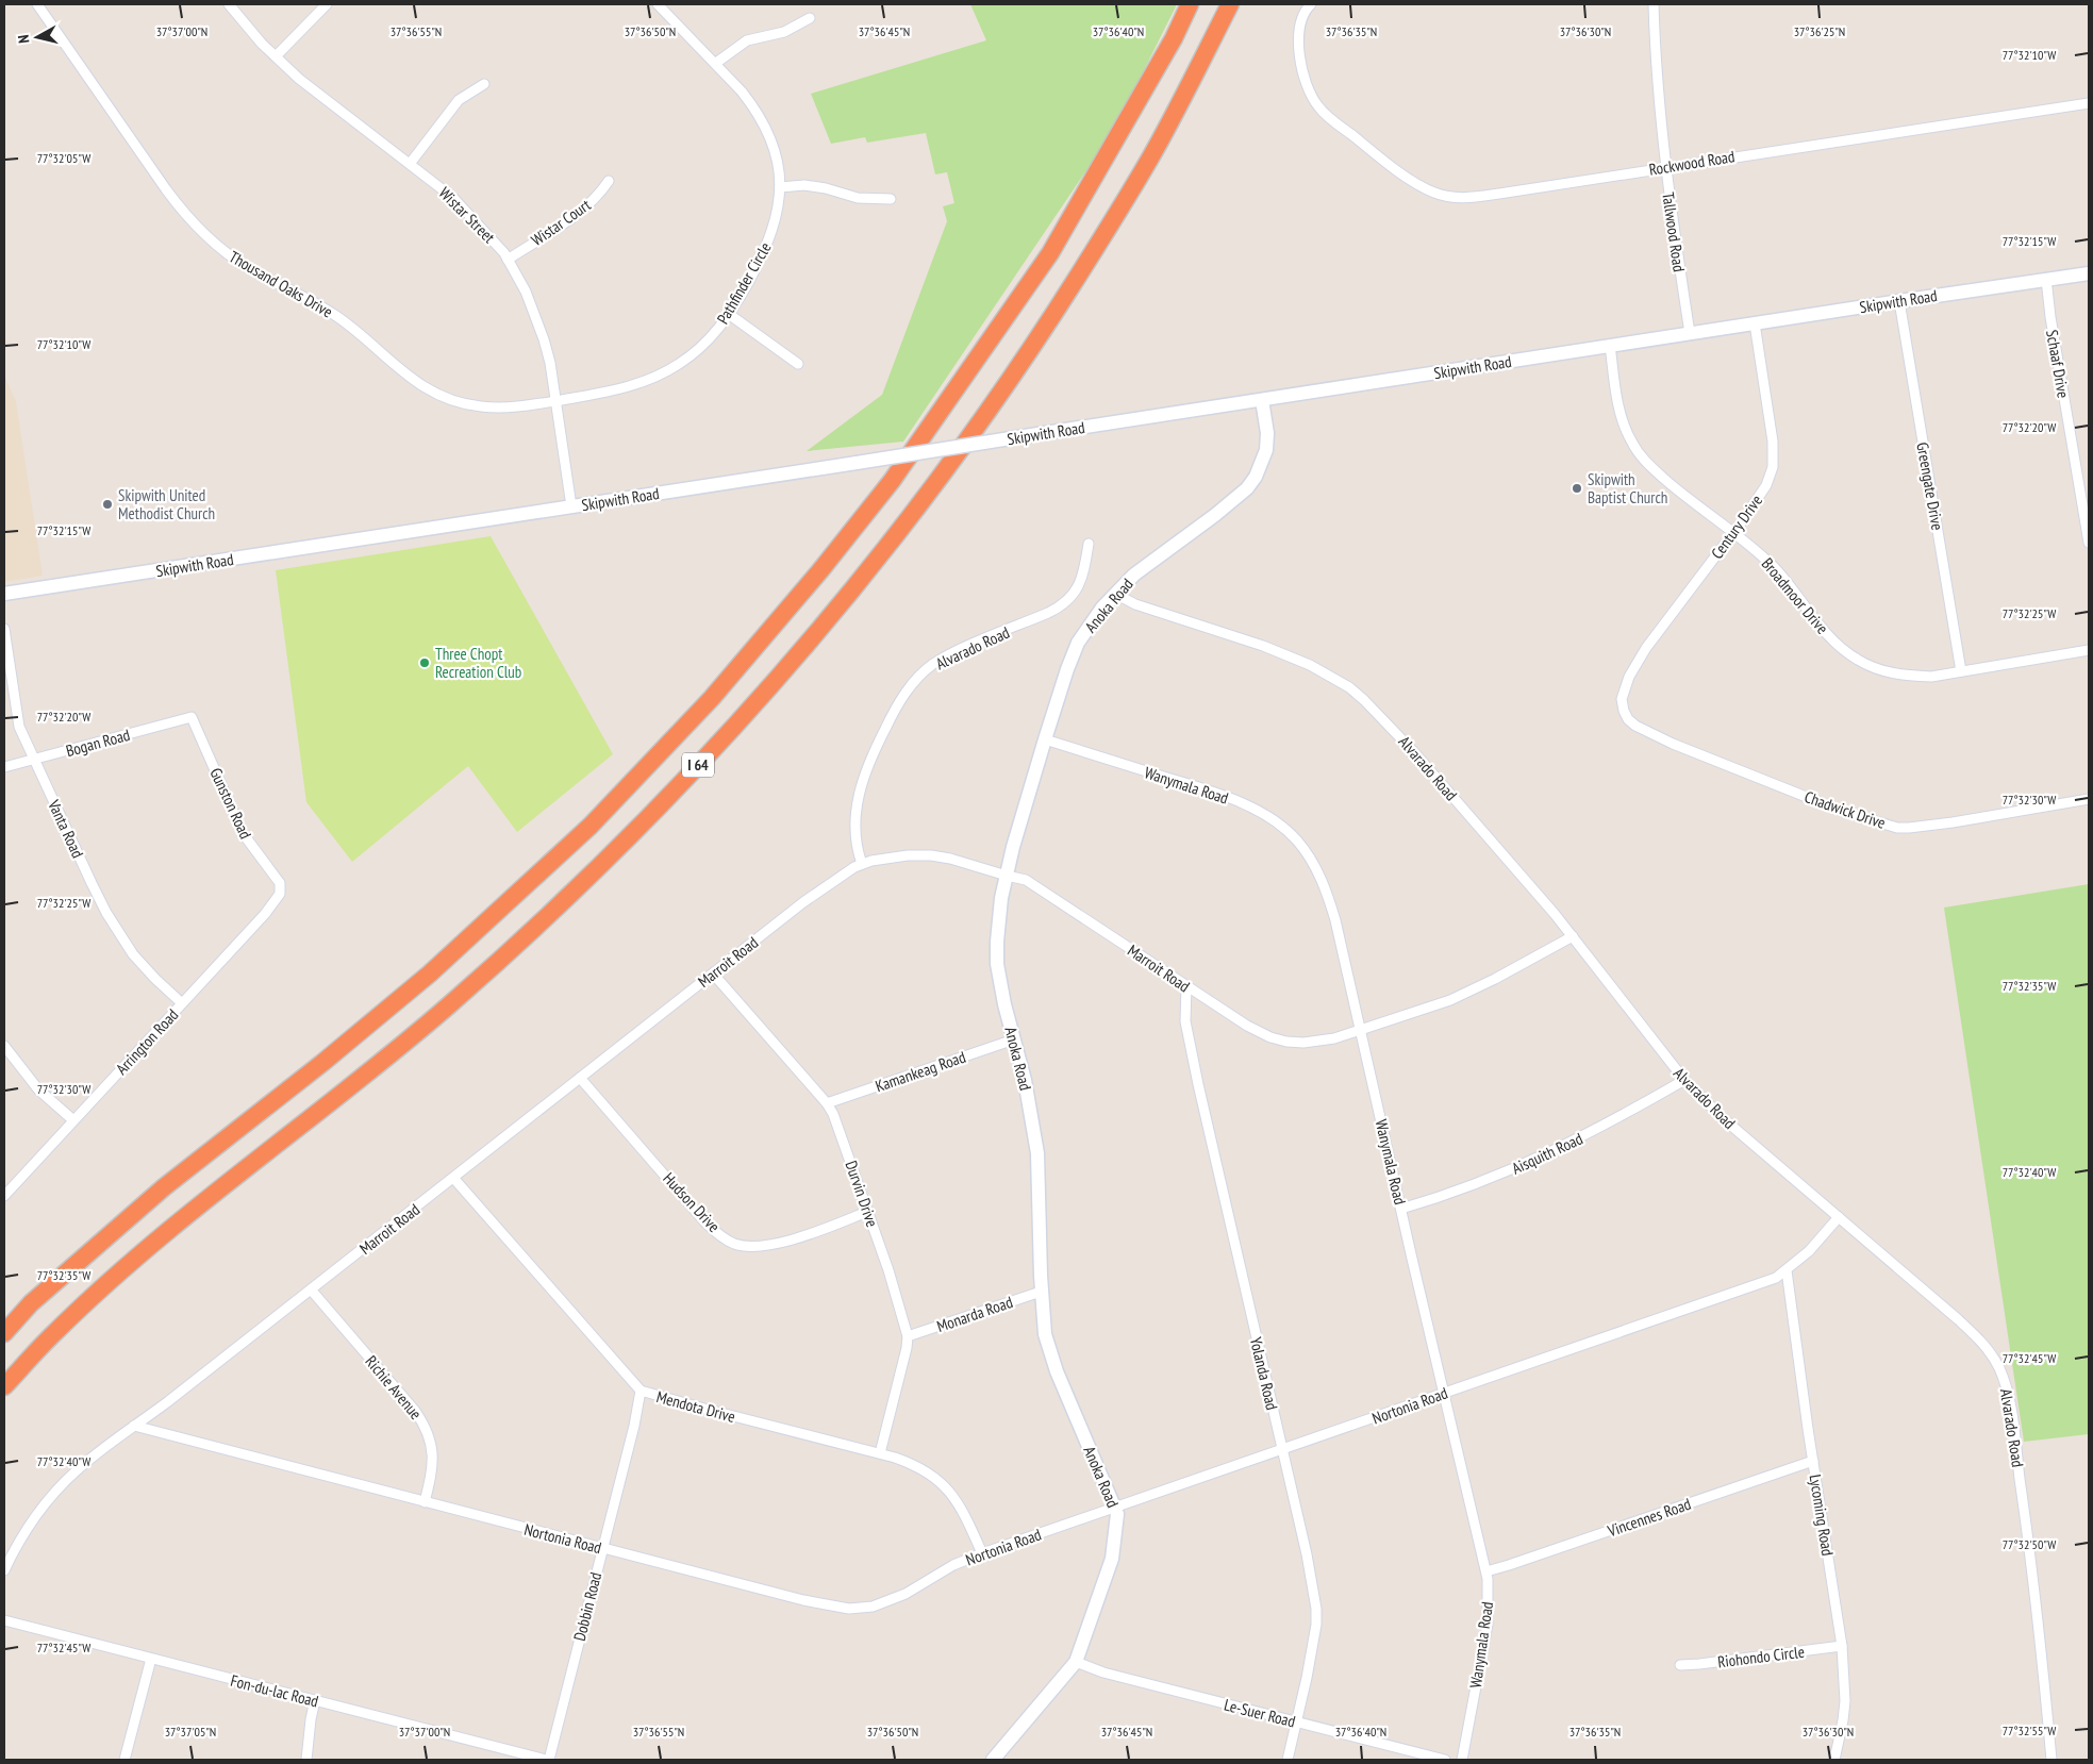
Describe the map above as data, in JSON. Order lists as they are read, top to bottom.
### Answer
{
  "streets": {
    "highway": ["I 64"],
    "main road": ["Skipwith Road", "Anoka Road"],
    "street": [
      "Rockwood Road",
      "Wistar Street",
      "Wistar Court",
      "Tallwood Road",
      "Pathfinder Circle",
      "Thousand Oaks Drive",
      "Schaaf Drive",
      "Greengate Drive",
      "Century Drive",
      "Broadmoor Drive",
      "Alvarado Road",
      "Bogan Road",
      "Wanymala Road",
      "Gunston Road",
      "Chadwick Drive",
      "Vanta Road",
      "Marroit Road",
      "Arrington Road",
      "Kamankeag Road",
      "Aisquith Road",
      "Durvin Drive",
      "Hudson Drive",
      "Monarda Road",
      "Yolanda Road",
      "Richie Avenue",
      "Nortonia Road",
      "Mendota Drive",
      "Lycoming Road",
      "Vincennes Road",
      "Dobbin Road",
      "Riohondo Circle",
      "Fon-du-lac Road",
      "Le-Suer Road"
    ]
  },
  "crossings": [
    ["Rockwood Road", "Tallwood Road"],
    ["Wistar Street", "Wistar Court"],
    ["Wistar Street", "Pathfinder Circle"],
    ["Wistar Street", "Thousand Oaks Drive"],
    ["Wistar Street", "Skipwith Road"],
    ["Tallwood Road", "Skipwith Road"],
    ["Pathfinder Circle", "Thousand Oaks Drive"],
    ["Skipwith Road", "Schaaf Drive"],
    ["Skipwith Road", "Greengate Drive"],
    ["Skipwith Road", "Century Drive"],
    ["Skipwith Road", "Broadmoor Drive"],
    ["Skipwith Road", "Anoka Road"],
    ["Greengate Drive", "Broadmoor Drive"],
    ["Century Drive", "Broadmoor Drive"],
    ["Century Drive", "Chadwick Drive"],
    ["Anoka Road", "Alvarado Road"],
    ["Anoka Road", "Wanymala Road"],
    ["Anoka Road", "Marroit Road"],
    ["Anoka Road", "Kamankeag Road"],
    ["Anoka Road", "Monarda Road"],
    ["Anoka Road", "Nortonia Road"],
    ["Anoka Road", "Le-Suer Road"],
    ["Alvarado Road", "Marroit Road"],
    ["Alvarado Road", "Aisquith Road"],
    ["Alvarado Road", "Nortonia Road"],
    ["Bogan Road", "Gunston Road"],
    ["Bogan Road", "Vanta Road"],
    ["Wanymala Road", "Marroit Road"],
    ["Wanymala Road", "Aisquith Road"],
    ["Wanymala Road", "Nortonia Road"],
    ["Wanymala Road", "Vincennes Road"],
    ["Gunston Road", "Arrington Road"],
    ["Vanta Road", "Arrington Road"],
    ["Marroit Road", "Durvin Drive"],
    ["Marroit Road", "Hudson Drive"],
    ["Marroit Road", "Yolanda Road"],
    ["Marroit Road", "Richie Avenue"],
    ["Marroit Road", "Nortonia Road"],
    ["Marroit Road", "Mendota Drive"],
    ["Kamankeag Road", "Durvin Drive"],
    ["Durvin Drive", "Hudson Drive"],
    ["Durvin Drive", "Monarda Road"],
    ["Durvin Drive", "Mendota Drive"],
    ["Yolanda Road", "Nortonia Road"],
    ["Yolanda Road", "Le-Suer Road"],
    ["Richie Avenue", "Nortonia Road"],
    ["Nortonia Road", "Mendota Drive"],
    ["Nortonia Road", "Lycoming Road"],
    ["Nortonia Road", "Dobbin Road"],
    ["Mendota Drive", "Dobbin Road"],
    ["Lycoming Road", "Vincennes Road"],
    ["Lycoming Road", "Riohondo Circle"],
    ["Dobbin Road", "Fon-du-lac Road"]
  ],
  "places": ["Skipwith Baptist Church", "Skipwith United Methodist Church", "Three Chopt Recreation Club"],
  "north": "left",
  "coordinates": [
    "37°37'00\"N",
    "37°36'55\"N",
    "37°36'50\"N",
    "37°36'45\"N",
    "37°36'40\"N",
    "37°36'35\"N",
    "37°36'30\"N",
    "37°36'25\"N",
    "77°32'10\"W",
    "77°32'05\"W",
    "77°32'15\"W",
    "77°32'20\"W",
    "77°32'25\"W",
    "77°32'30\"W",
    "77°32'35\"W",
    "77°32'40\"W",
    "77°32'45\"W",
    "77°32'50\"W",
    "77°32'55\"W",
    "37°37'05\"N"
  ]
}
